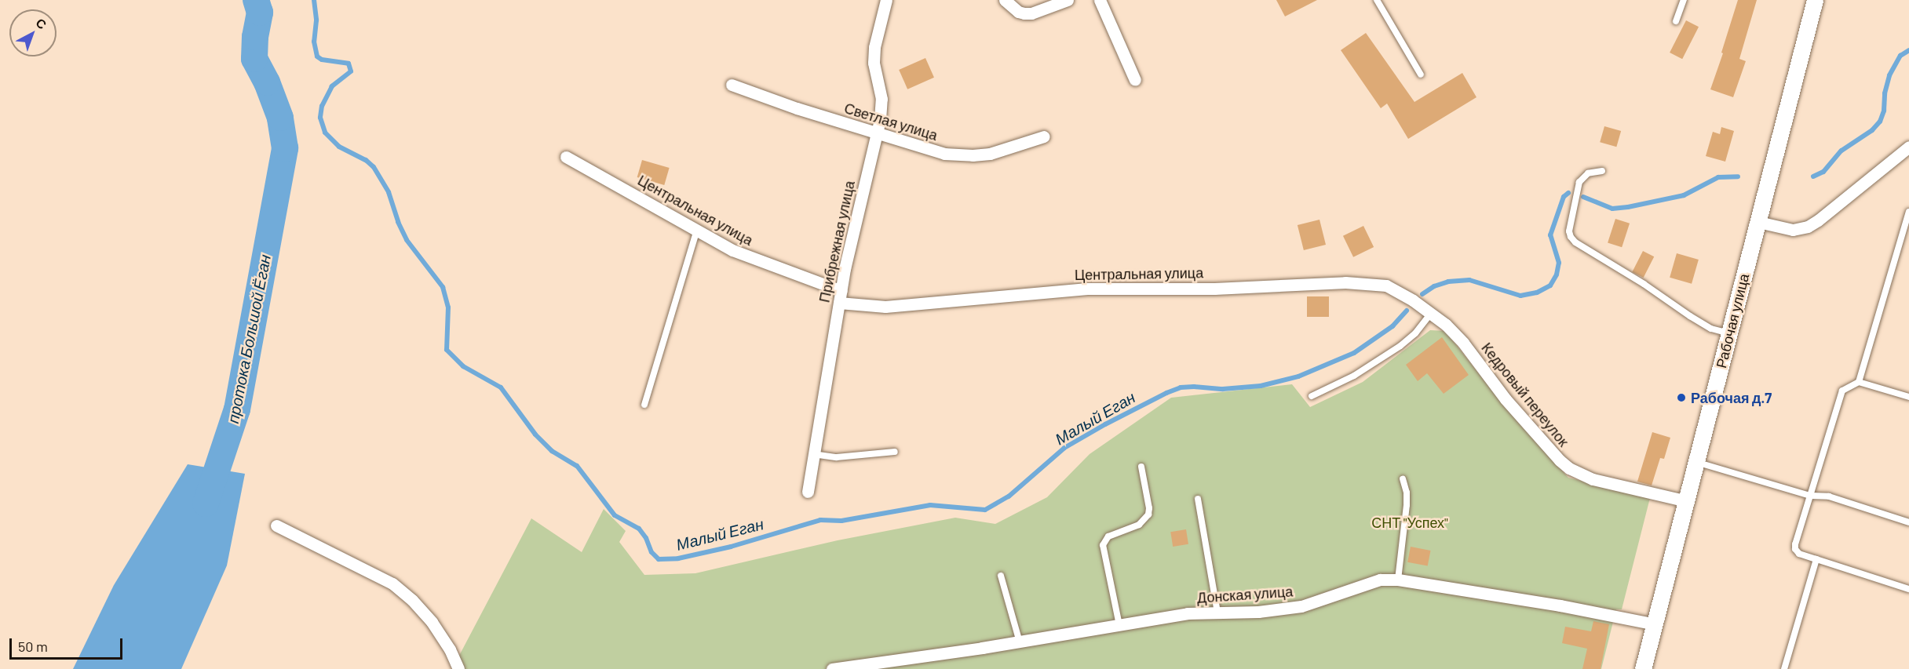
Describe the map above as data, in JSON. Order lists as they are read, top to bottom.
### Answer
{
  "streets": {
    "street": [
      "Светлая улица",
      "Центральная улица",
      "Прибрежная улица",
      "Рабочая улица",
      "Кедровый переулок",
      "Донская улица"
    ]
  },
  "crossings": [
    ["Светлая улица", "Прибрежная улица"],
    ["Центральная улица", "Прибрежная улица"],
    ["Центральная улица", "Кедровый переулок"],
    ["Рабочая улица", "Кедровый переулок"],
    ["Рабочая улица", "Донская улица"]
  ],
  "water": ["протока Большой Ёган", "Малый Еган"],
  "parks": ["СНТ \"Успех\""],
  "places": ["Рабочая д.7"],
  "scale_bar": "50 m",
  "north": "top right"
}
